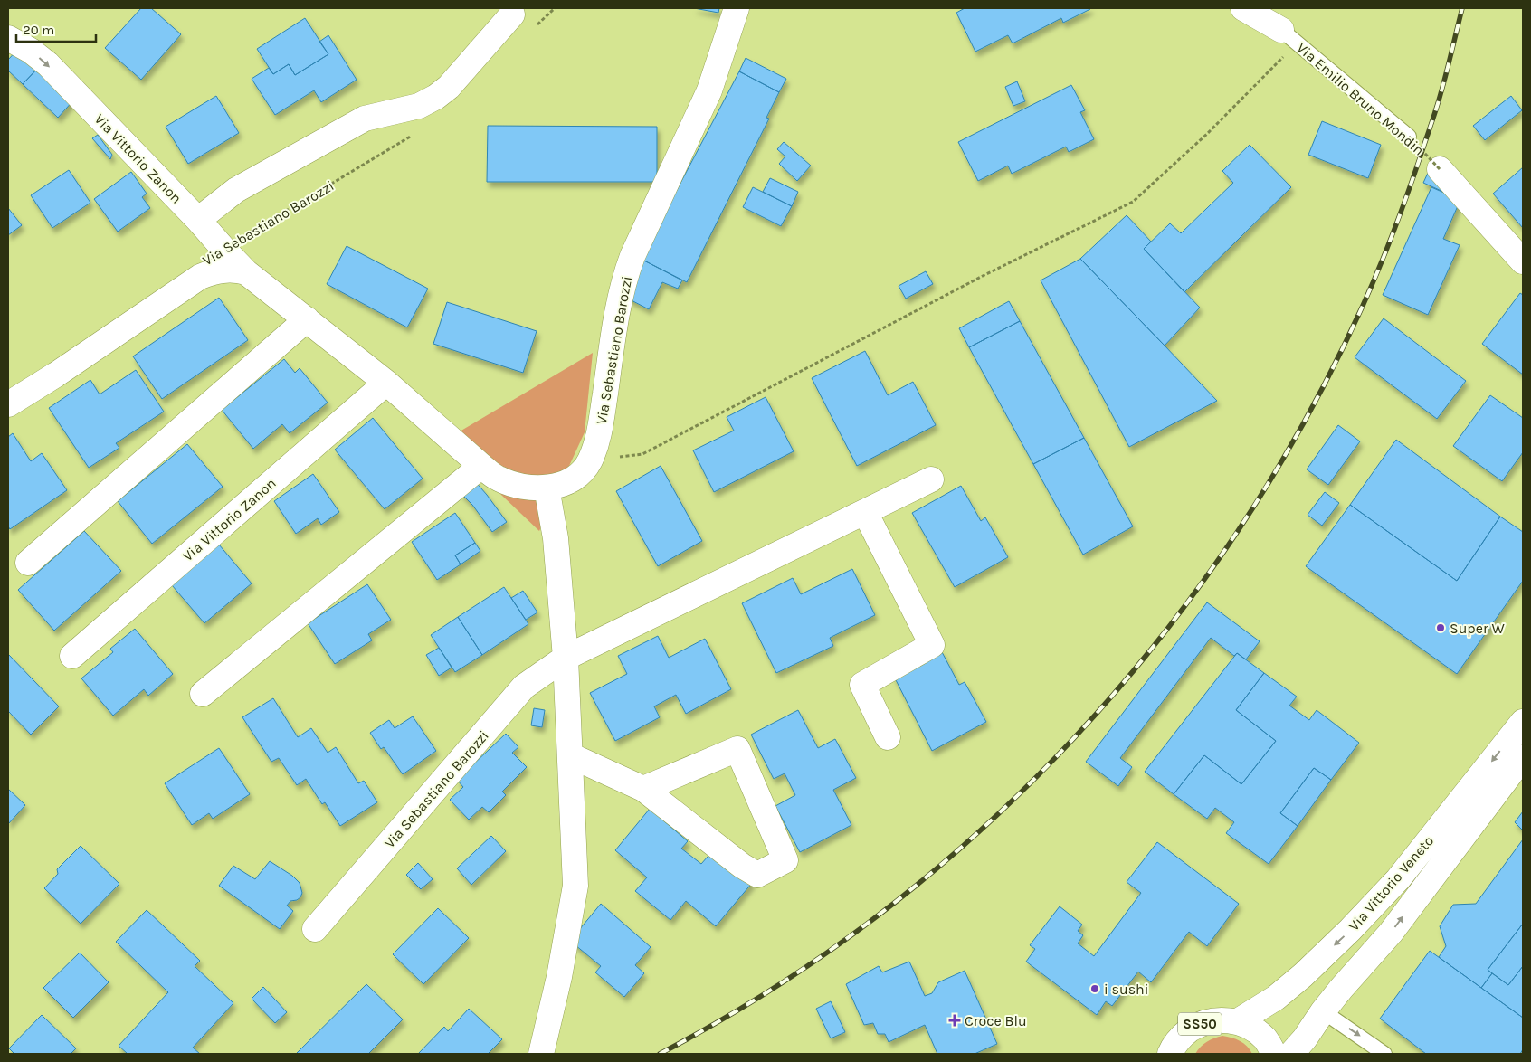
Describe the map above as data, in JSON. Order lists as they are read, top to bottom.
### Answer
{
  "streets": {
    "street": [
      "Via Emilio Bruno Mondin",
      "Via Vittorio Zanon",
      "Via Sebastiano Barozzi",
      "Via Vittorio Veneto",
      "SS50"
    ]
  },
  "crossings": [
    ["Via Vittorio Zanon", "Via Sebastiano Barozzi"],
    ["Via Vittorio Veneto", "SS50"]
  ],
  "places": {
    "other": ["Super W", "i sushi"],
    "health": ["Croce Blu"]
  },
  "scale_bar": "20 m"
}
